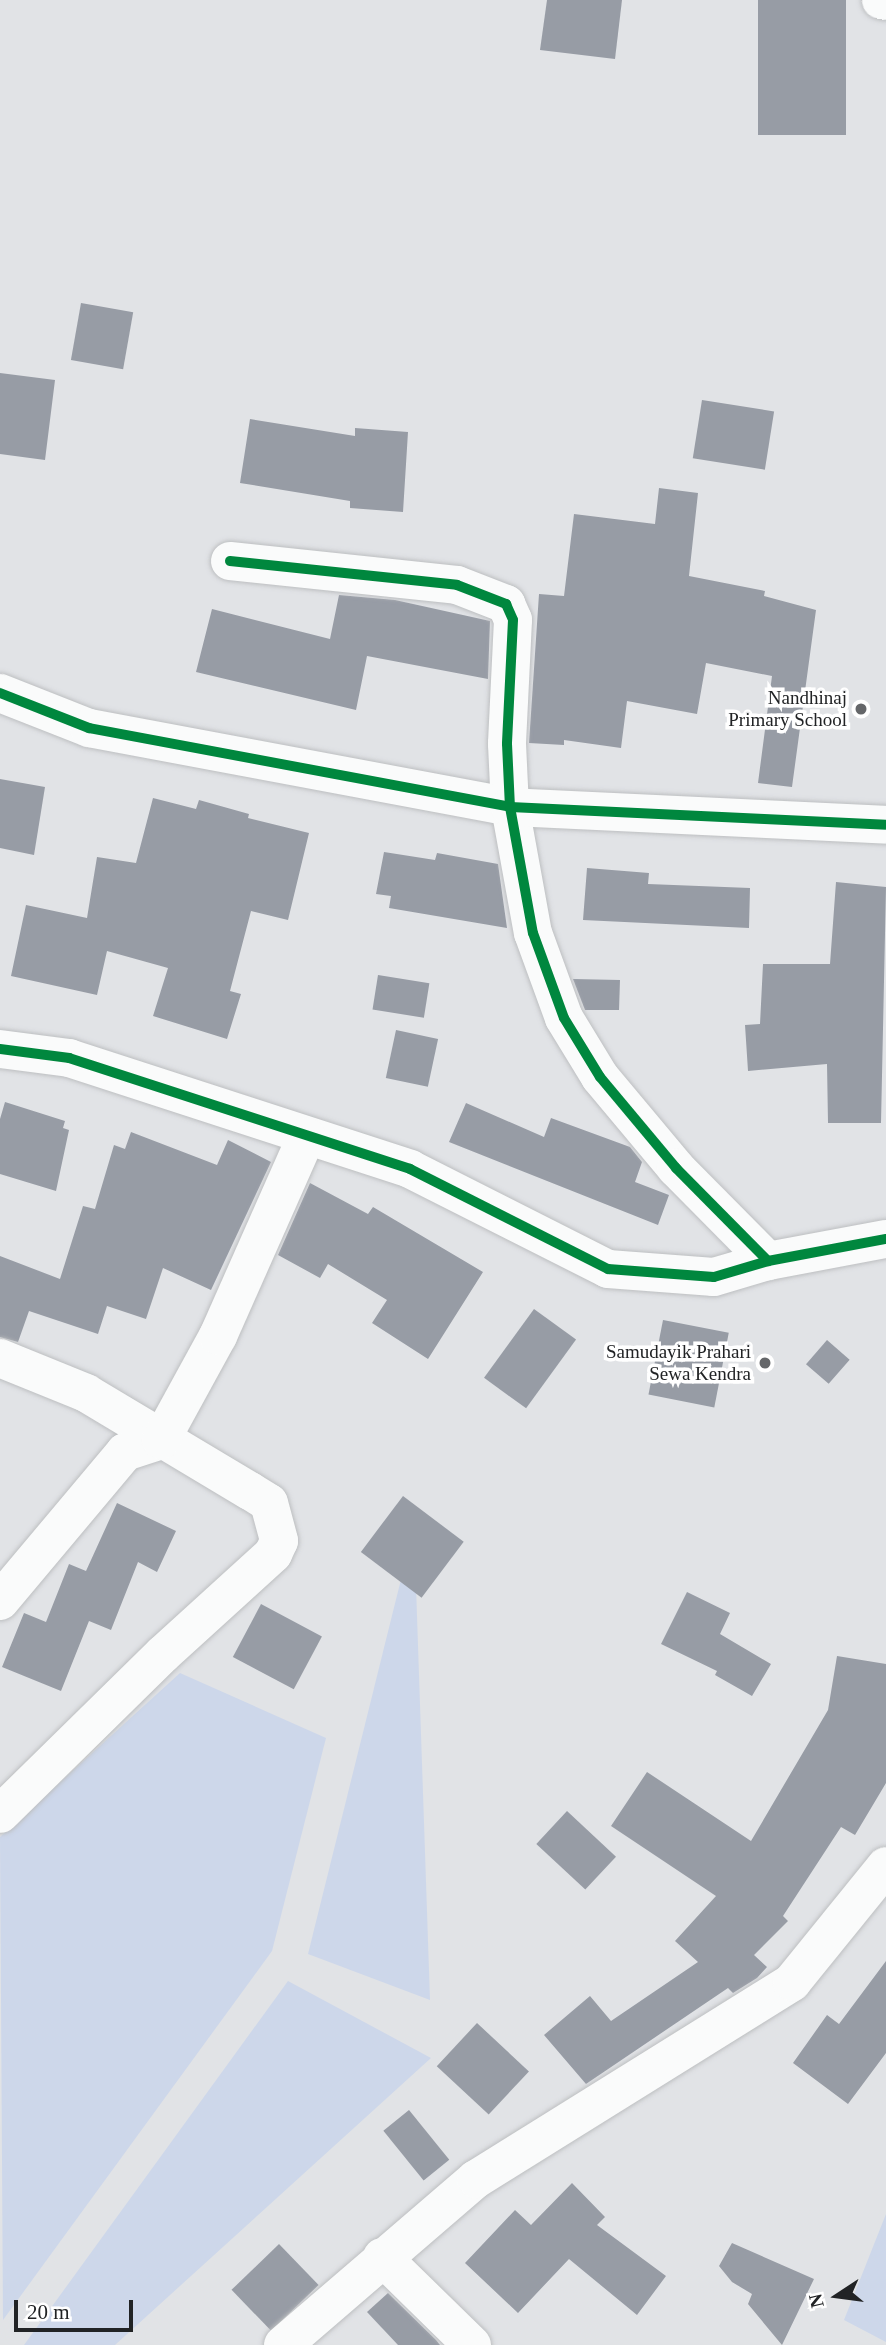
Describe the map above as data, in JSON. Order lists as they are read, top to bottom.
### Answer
{
  "places": ["Nandhinaj Primary School", "Samudayik Prahari Sewa Kendra"],
  "scale_bar": "20 m",
  "north": "left"
}
